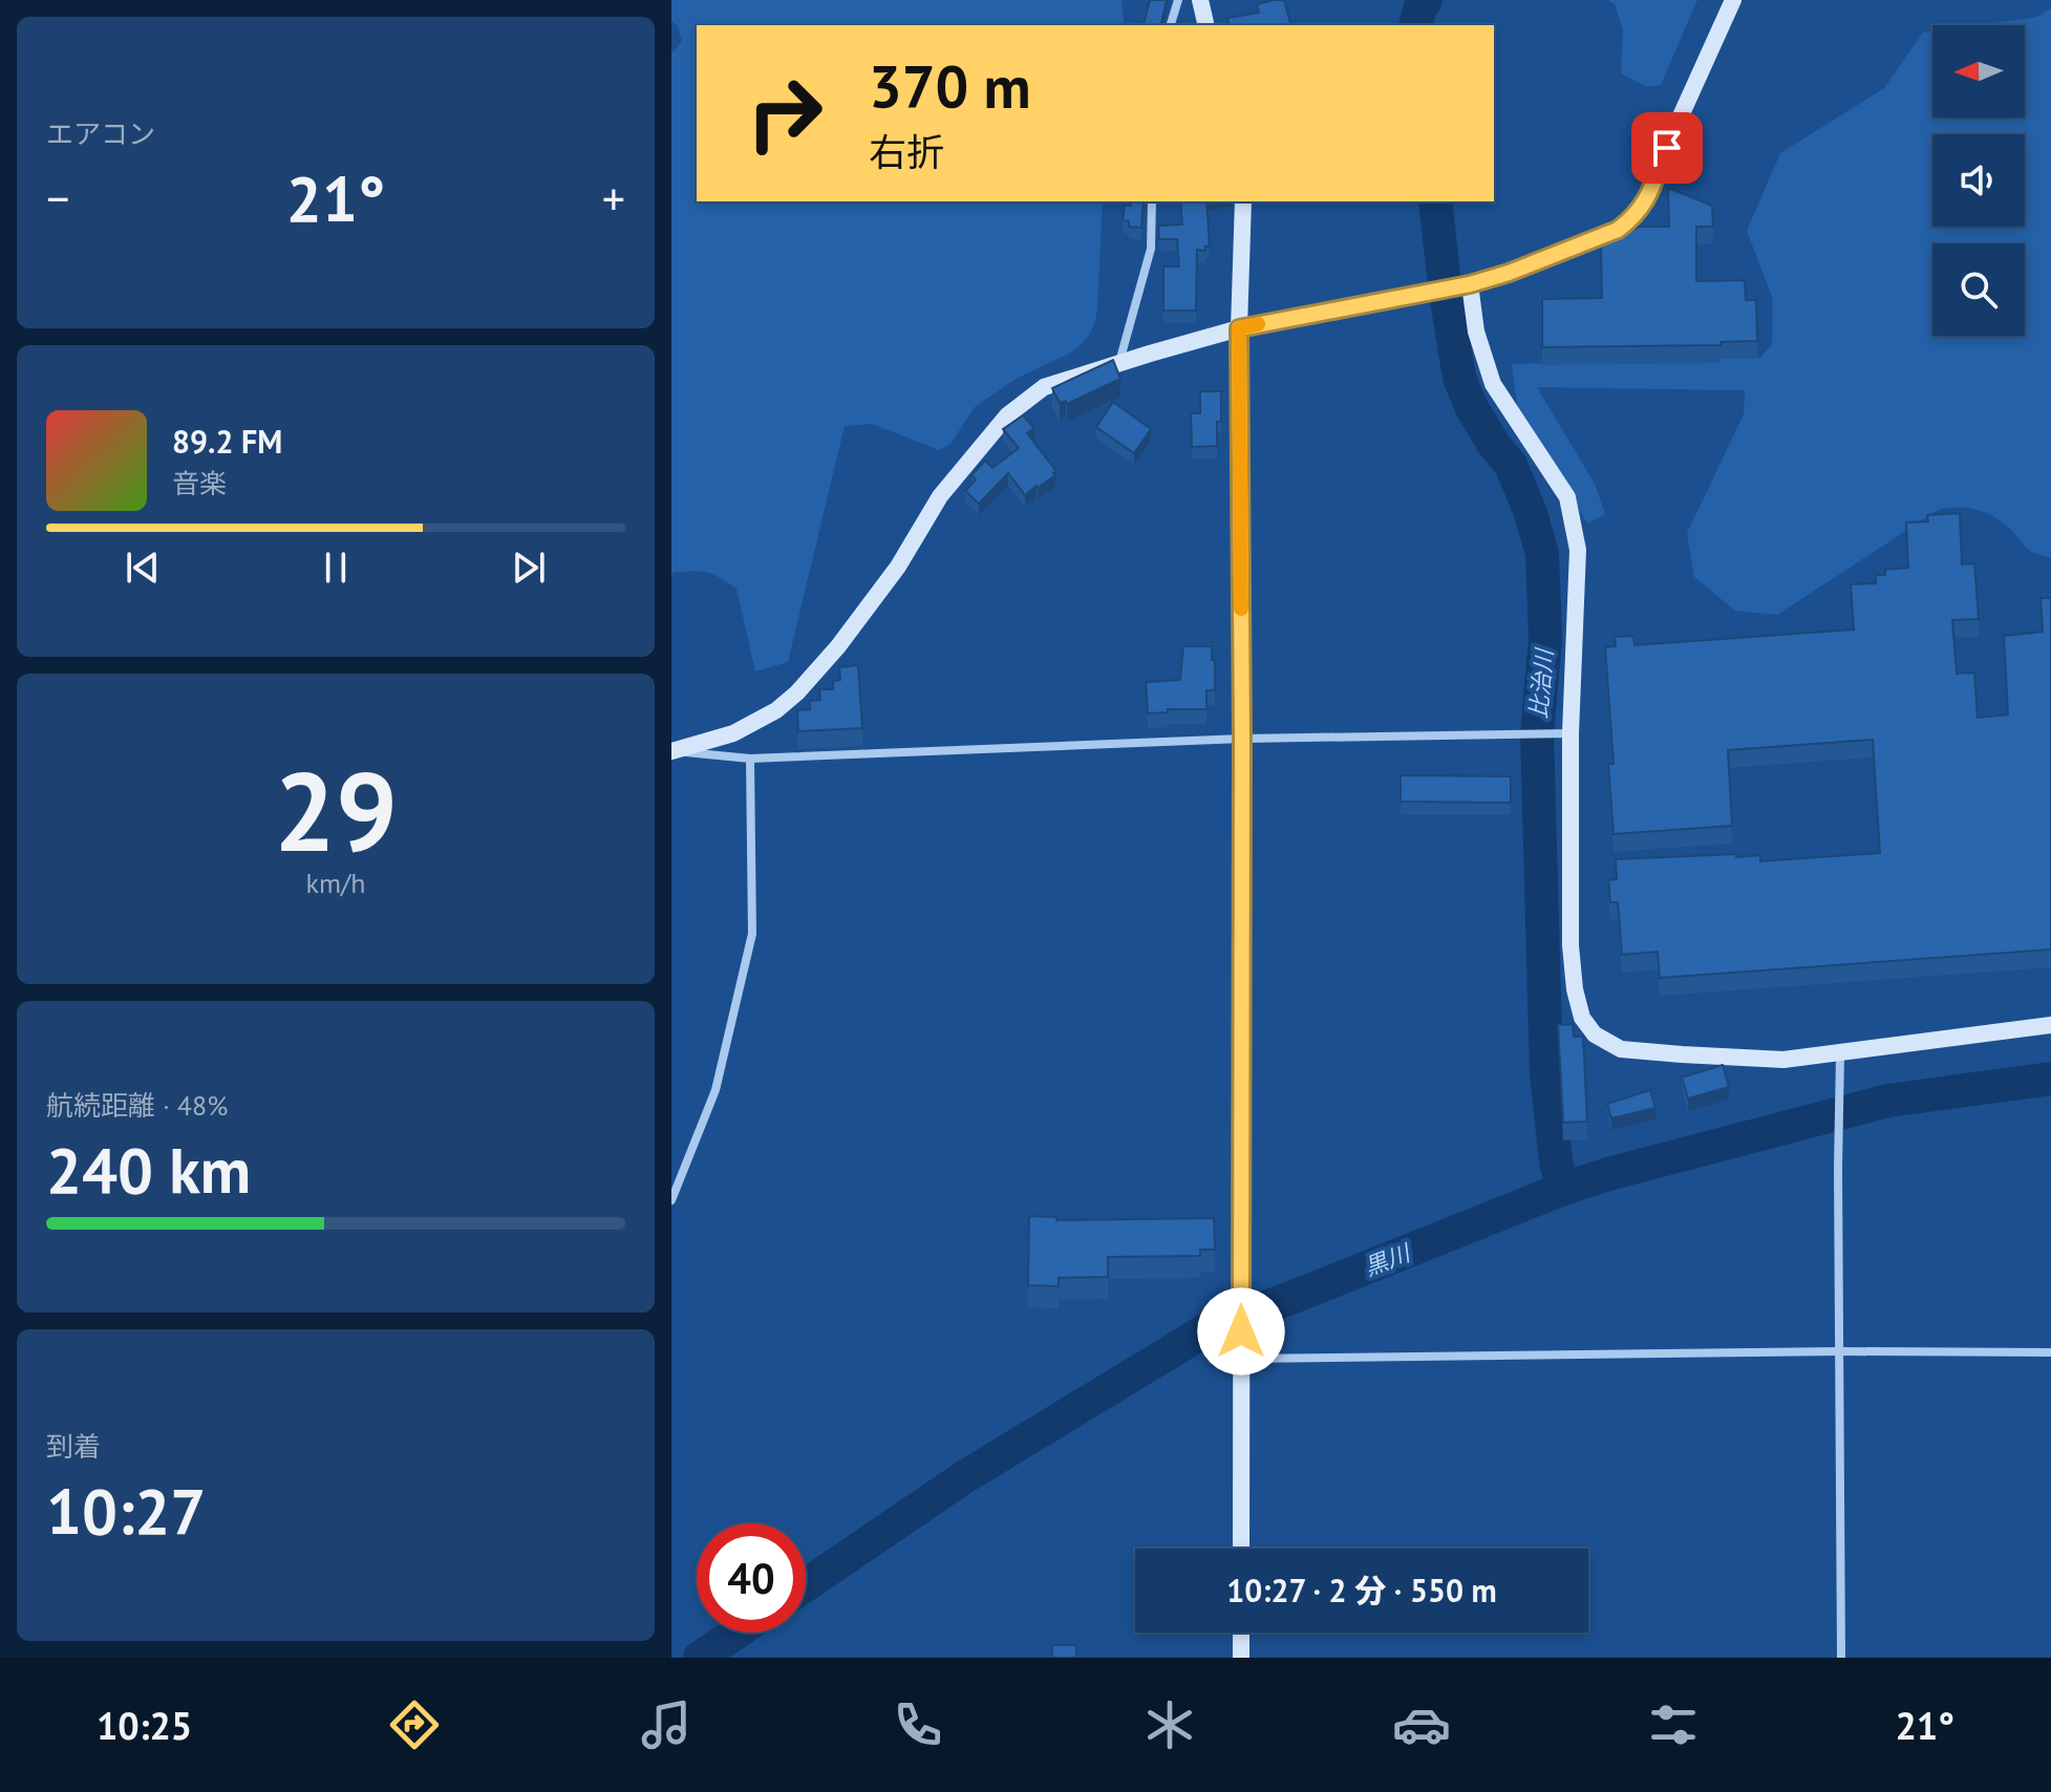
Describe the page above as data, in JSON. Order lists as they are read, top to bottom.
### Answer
{
  "water": ["比治川", "黒川"],
  "north": "left",
  "page": {
    "tile": [
      "エアコン",
      ["29", "km/h"],
      ["航続距離 · 48%", "240 km"],
      ["到着", "10:27"]
    ],
    "turn": ["370 m", "右折"],
    "heat": ["−", "21°", "+"],
    "song": ["89.2 FM", "音楽"],
    "limit": "40",
    "trip": "10:27 · 2 分 · 550 m",
    "tabs": ["10:25", "21°"]
  }
}
